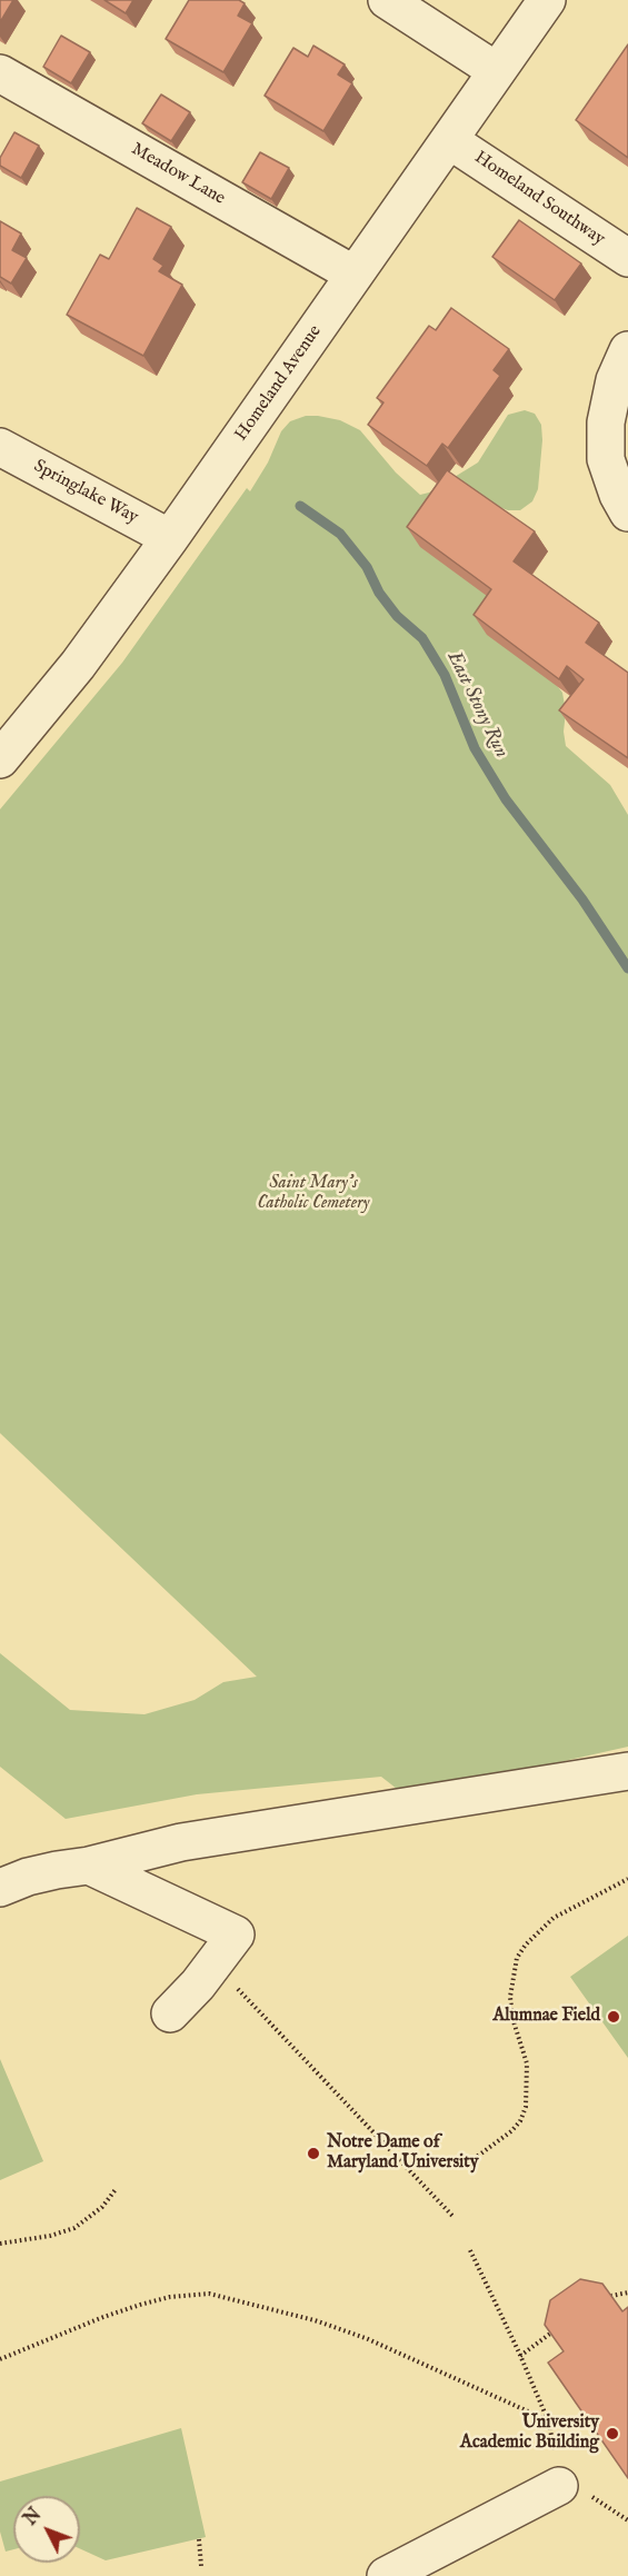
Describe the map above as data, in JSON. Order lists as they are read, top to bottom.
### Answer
{
  "streets": {
    "street": [
      "Meadow Lane",
      "Homeland Southway",
      "Homeland Avenue",
      "Springlake Way"
    ]
  },
  "crossings": [
    ["Meadow Lane", "Homeland Avenue"],
    ["Homeland Southway", "Homeland Avenue"],
    ["Homeland Avenue", "Springlake Way"]
  ],
  "water": ["East Stony Run"],
  "parks": ["Saint Mary's Catholic Cemetery"],
  "places": ["Alumnae Field", "Notre Dame of Maryland University", "University Academic Building"],
  "north": "top left"
}
